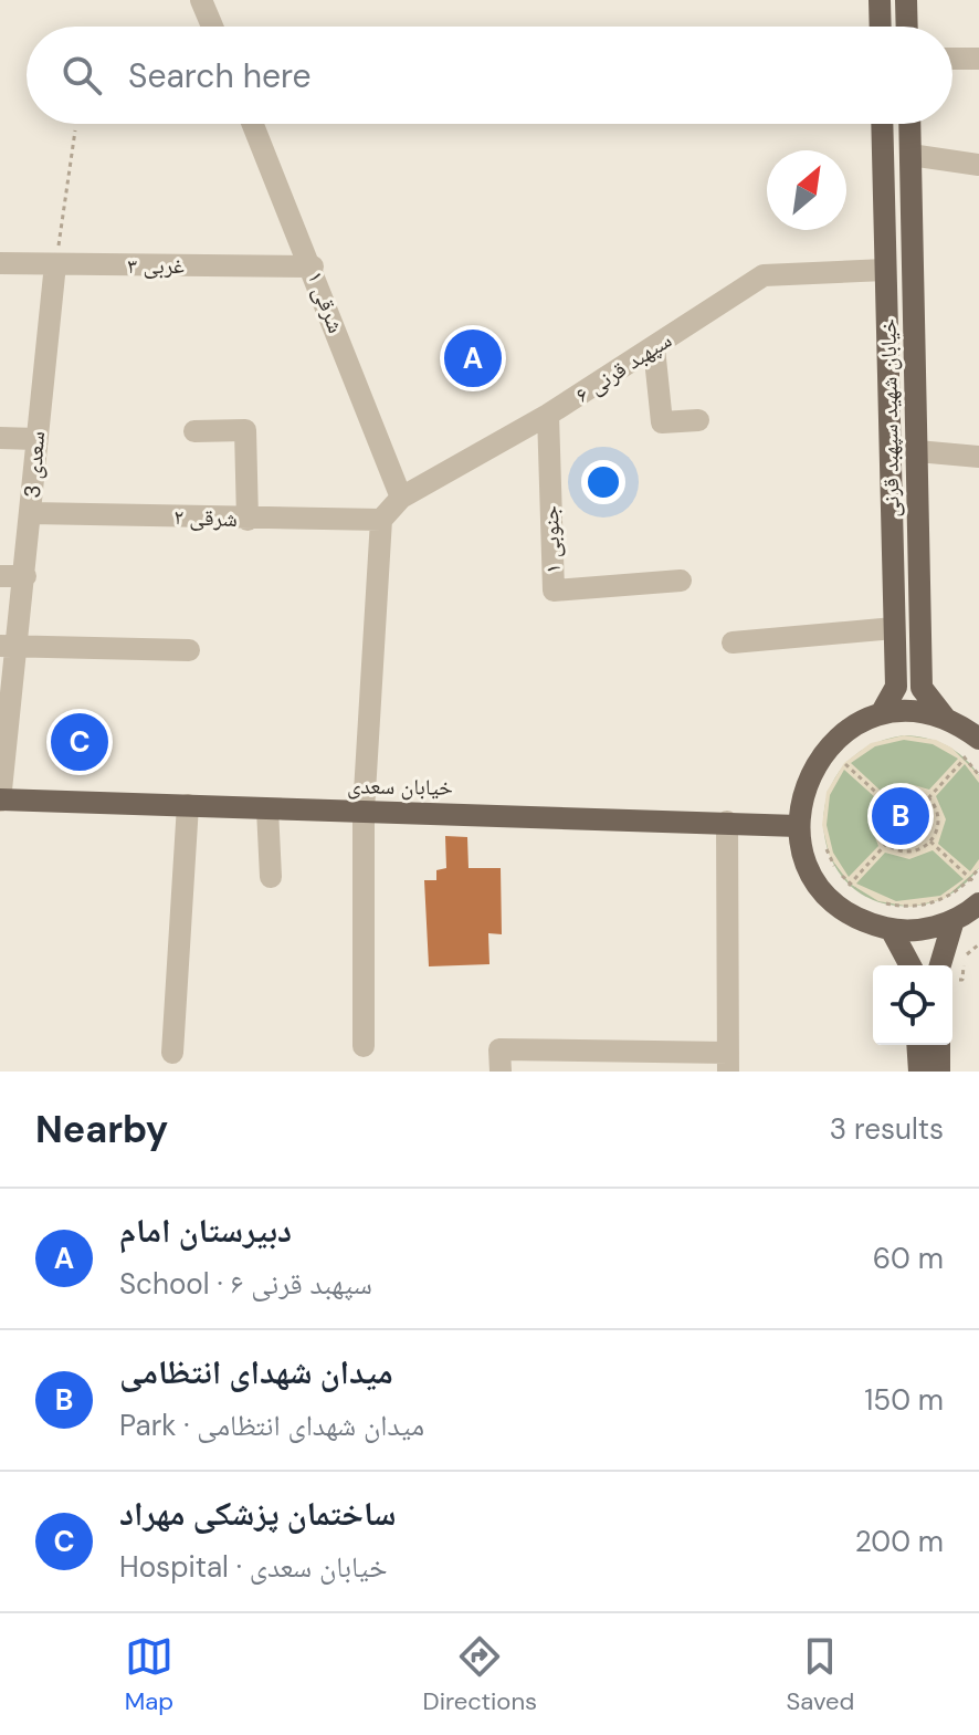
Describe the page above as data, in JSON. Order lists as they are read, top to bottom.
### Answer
{
  "streets": {
    "main road": ["خیابان شهید سپهبد قرنی", "خیابان سعدی"],
    "street": [
      "۳ غربی",
      "شرقی ۱",
      "سپهبد قرنی ۶",
      "سعدی 3",
      "شرقی ۲",
      "۱ جنوبی"
    ]
  },
  "crossings": [
    ["۳ غربی", "شرقی ۱"],
    ["۳ غربی", "سعدی 3"],
    ["شرقی ۱", "سپهبد قرنی ۶"],
    ["سپهبد قرنی ۶", "خیابان شهید سپهبد قرنی"],
    ["سپهبد قرنی ۶", "شرقی ۲"],
    ["سپهبد قرنی ۶", "۱ جنوبی"],
    ["سعدی 3", "شرقی ۲"],
    ["سعدی 3", "خیابان سعدی"]
  ],
  "north": "top right",
  "page": {
    "search": "Search here",
    "pins": ["A", "C", "B"],
    "heading": ["Nearby", "3 results"],
    "list": [
      {
        "mark": "A",
        "name": "دبیرستان امام",
        "note": "School · سپهبد قرنی ۶",
        "value": "60 m"
      },
      {
        "mark": "B",
        "name": "میدان شهدای انتظامی",
        "note": "Park · میدان شهدای انتظامی",
        "value": "150 m"
      },
      {
        "mark": "C",
        "name": "ساختمان پزشکی مهراد",
        "note": "Hospital · خیابان سعدی",
        "value": "200 m"
      }
    ],
    "nav": ["Map", "Directions", "Saved"]
  }
}
